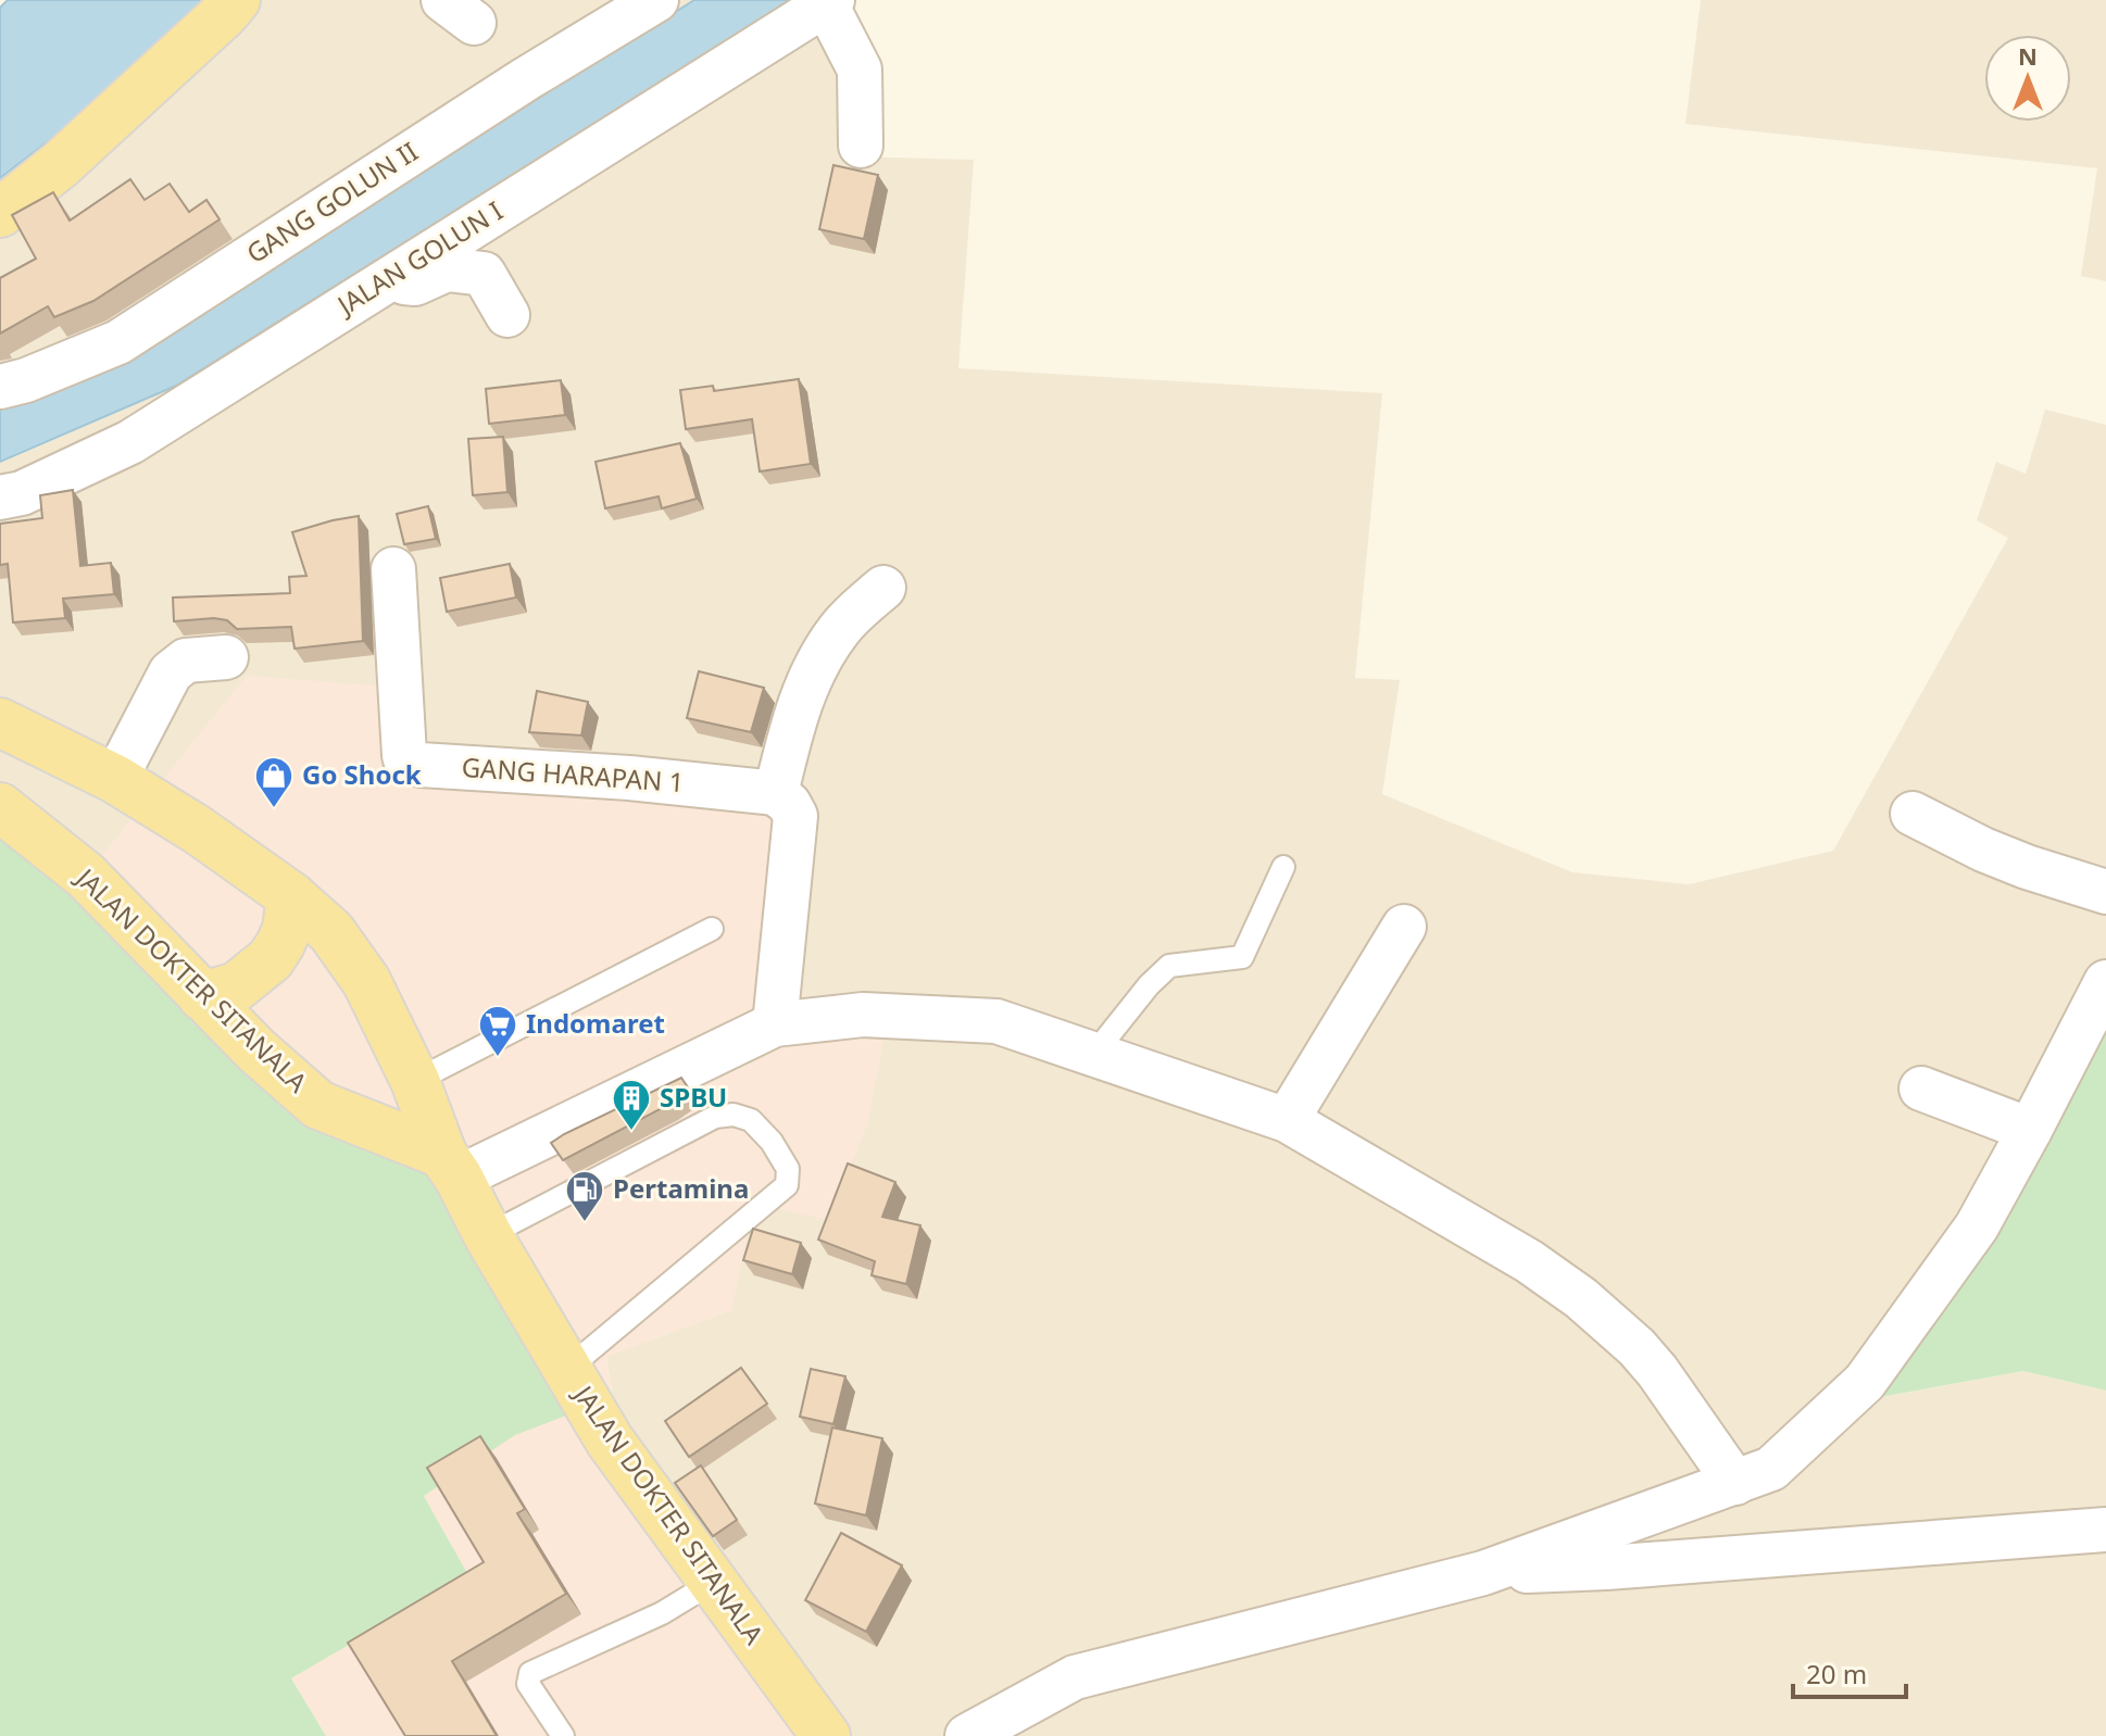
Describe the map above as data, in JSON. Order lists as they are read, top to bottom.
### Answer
{
  "streets": {
    "main road": ["JALAN DOKTER SITANALA"],
    "street": ["GANG GOLUN II", "JALAN GOLUN I", "GANG HARAPAN 1"]
  },
  "places": {
    "shop": ["Go Shock"],
    "supermarket": ["Indomaret"],
    "building": ["SPBU"],
    "fuel station": ["Pertamina"]
  },
  "scale_bar": "20 m",
  "north": "top"
}
